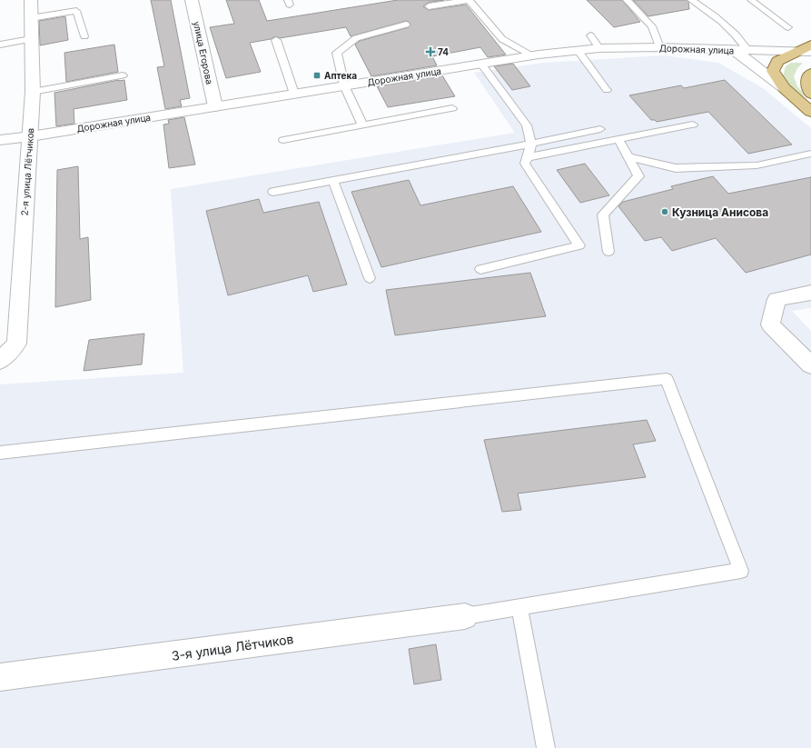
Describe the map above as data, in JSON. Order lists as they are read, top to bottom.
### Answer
{
  "streets": {
    "street": [
      "Дорожная улица",
      "улица Егорова",
      "2-я улица Лётчиков",
      "3-я улица Лётчиков"
    ]
  },
  "crossings": [
    ["Дорожная улица", "улица Егорова"],
    ["Дорожная улица", "2-я улица Лётчиков"]
  ],
  "places": {
    "health": ["74"],
    "transit": ["Аптека"],
    "other": ["Кузница Анисова"]
  }
}
